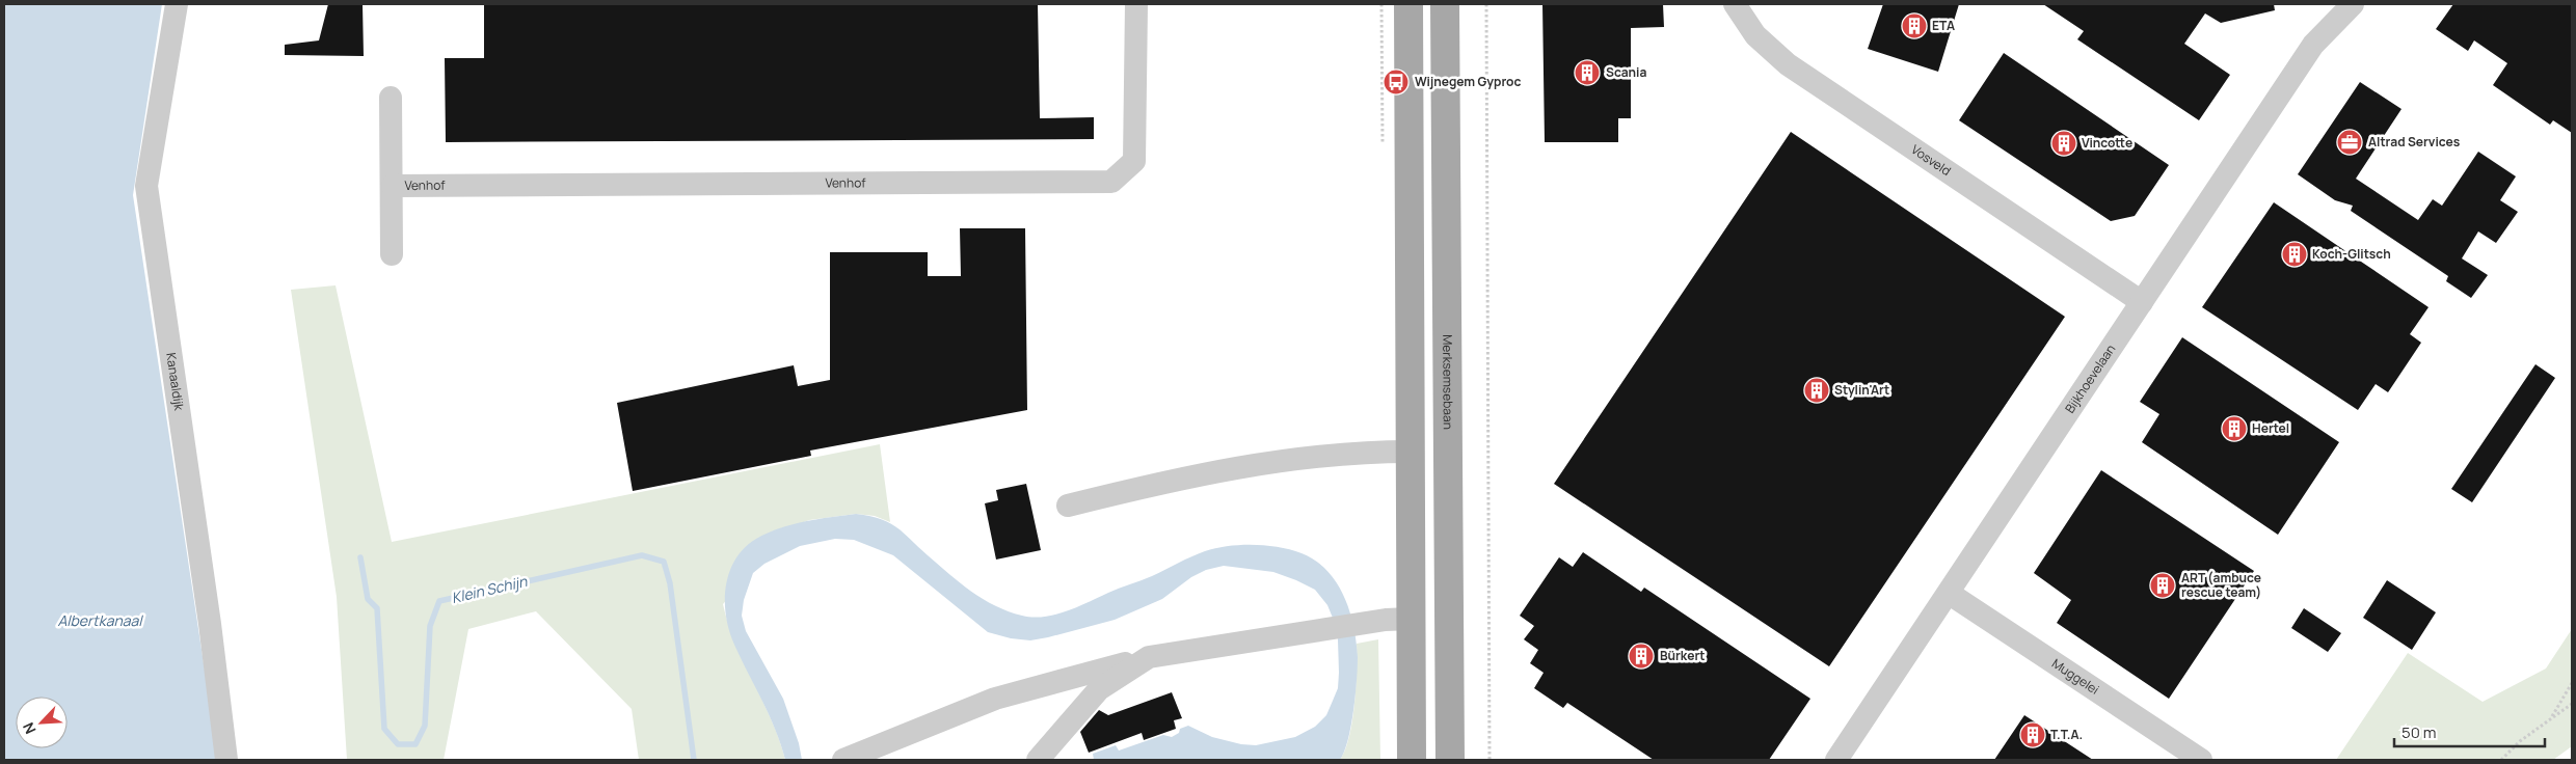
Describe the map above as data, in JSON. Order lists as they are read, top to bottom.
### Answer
{
  "streets": {
    "main road": ["Merksemsebaan"],
    "street": [
      "Vosveld",
      "Venhof",
      "Bijkhoevelaan",
      "Kanaaldijk",
      "Muggelei"
    ]
  },
  "crossings": [
    ["Vosveld", "Bijkhoevelaan"],
    ["Bijkhoevelaan", "Muggelei"]
  ],
  "water": ["Klein Schijn", "Albertkanaal"],
  "places": {
    "building": [
      "ETA",
      "Scania",
      "Vincotte",
      "Koch-Glitsch",
      "Stylin'Art",
      "Hertel",
      "ART (ambuce rescue team)",
      "Bürkert",
      "T.T.A."
    ],
    "bus stop": ["Wijnegem Gyproc"],
    "office": ["Altrad Services"]
  },
  "scale_bar": "50 m",
  "north": "bottom left"
}
